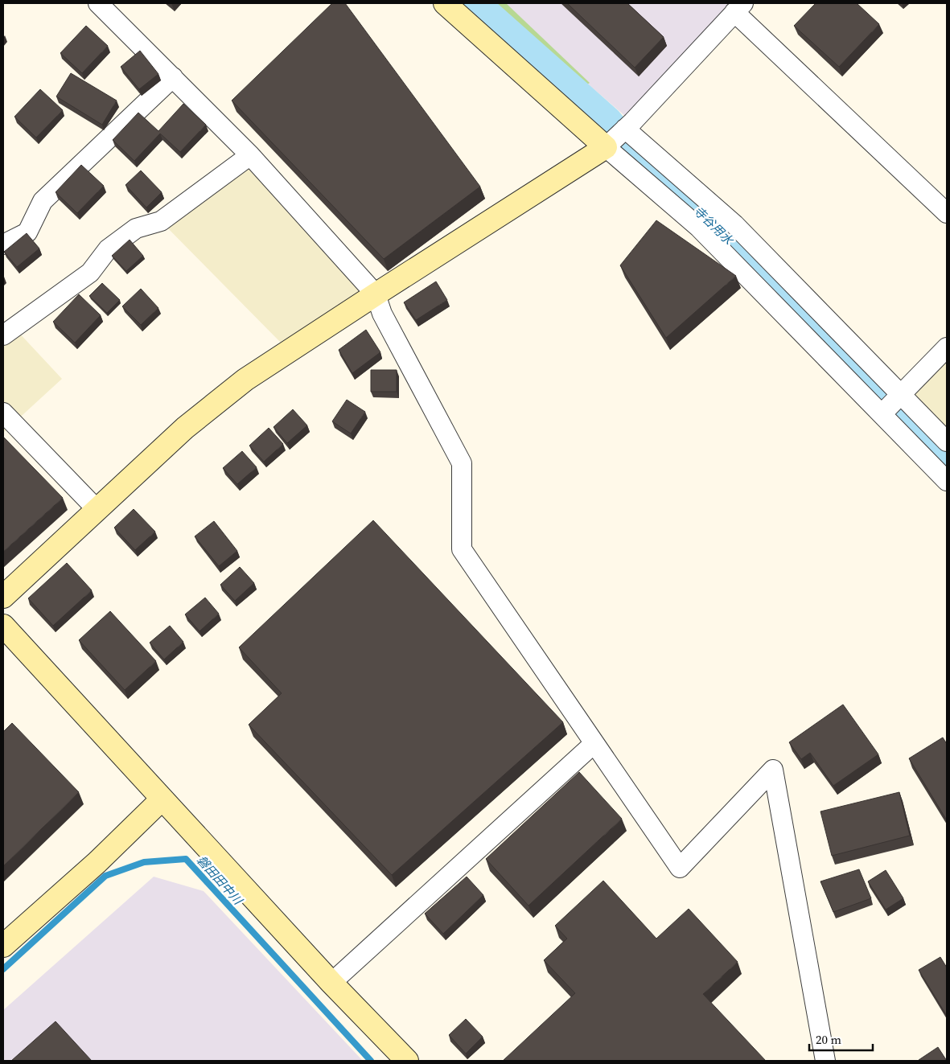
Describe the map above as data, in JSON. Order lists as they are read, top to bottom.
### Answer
{
  "water": ["寺谷用水", "磐田田中川"],
  "scale_bar": "20 m"
}
